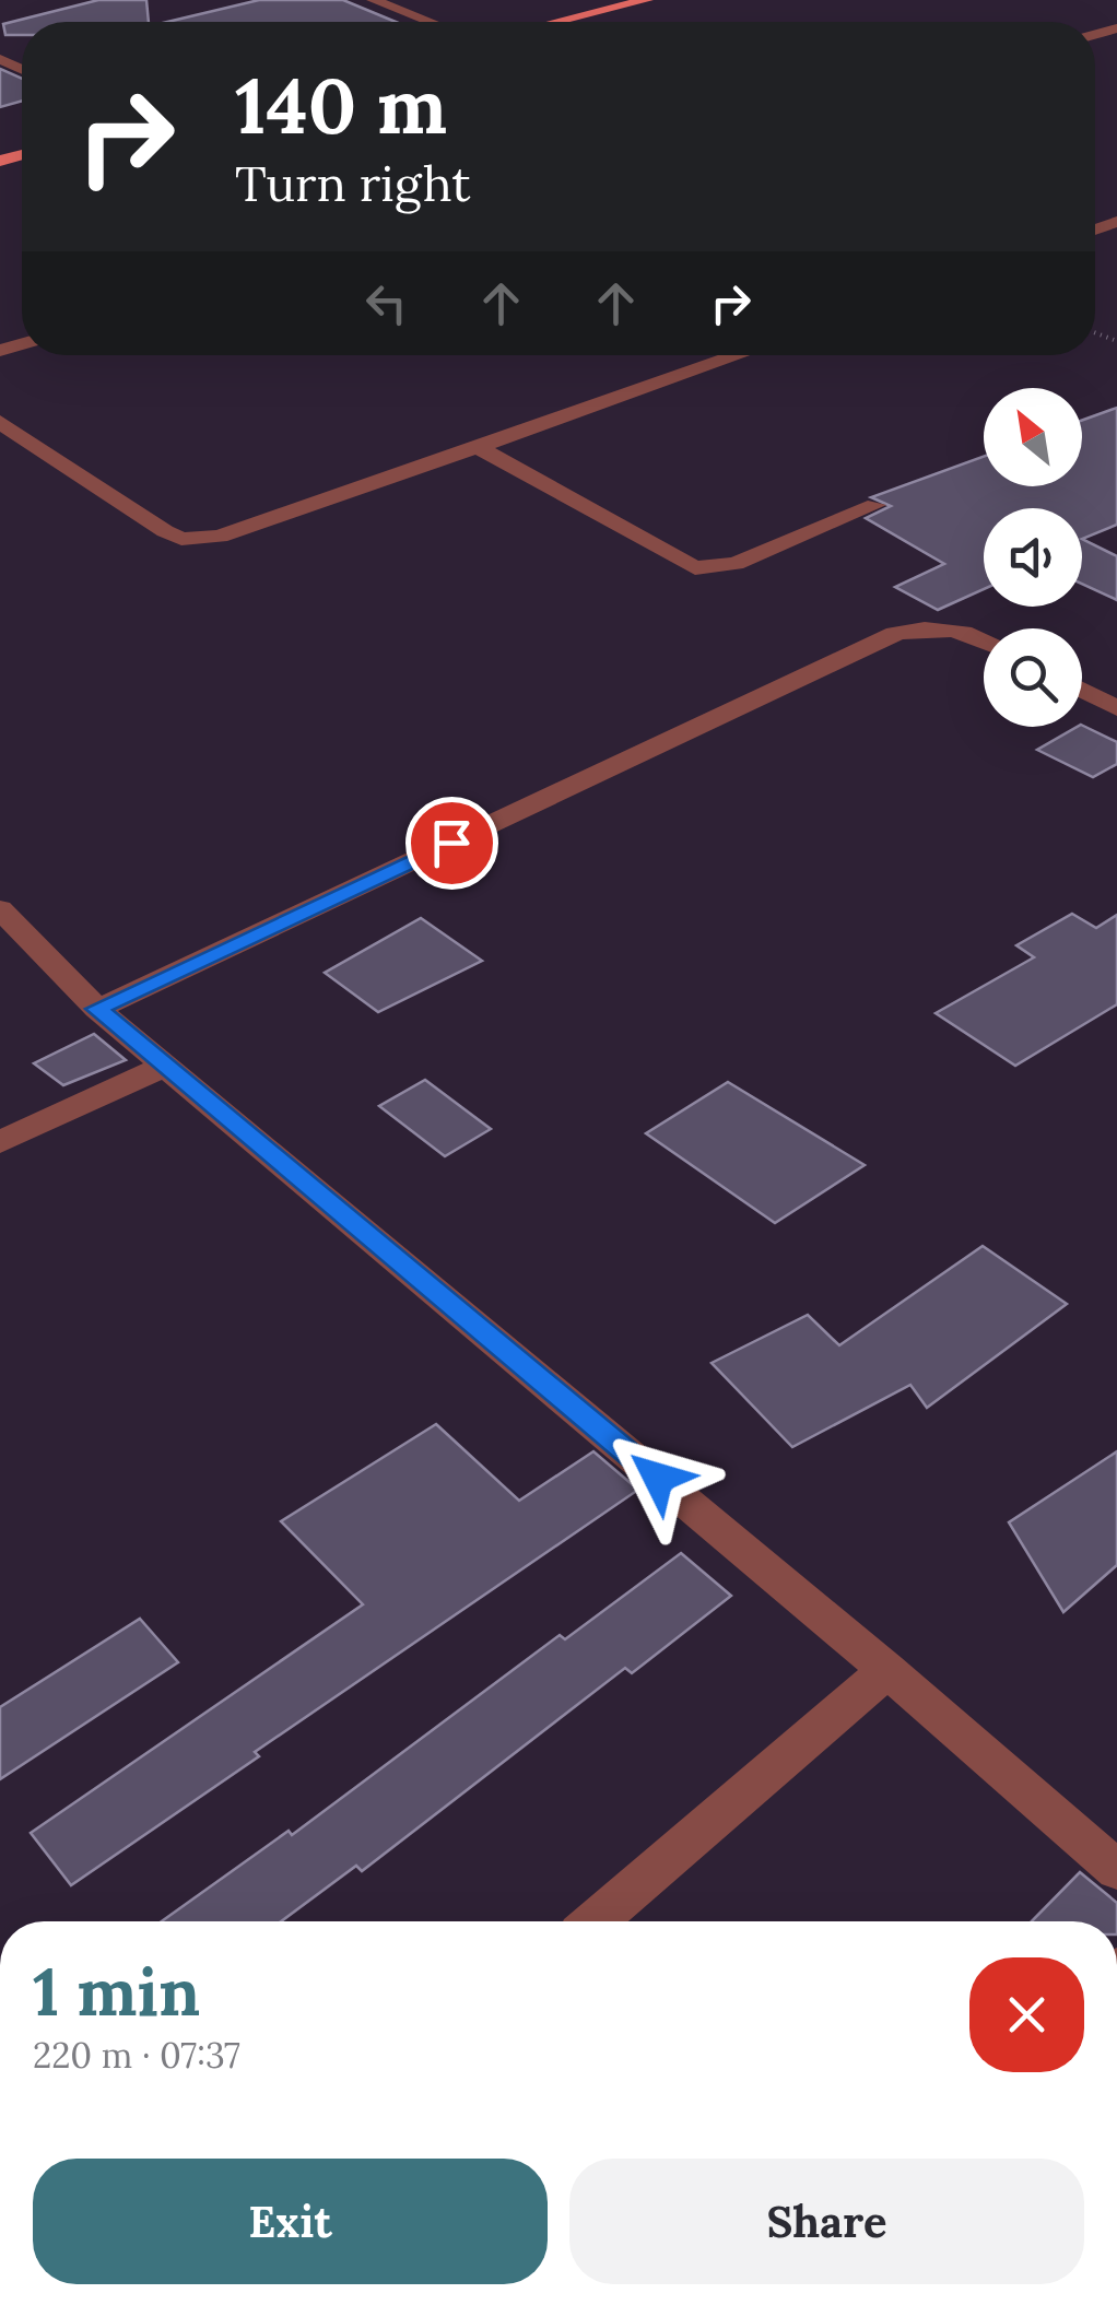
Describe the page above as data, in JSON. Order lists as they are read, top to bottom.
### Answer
{
  "north": "top left",
  "page": {
    "turn": ["140 m", "Turn right"],
    "heading": ["1 min", "220 m · 07:37"],
    "buttons": ["Exit", "Share"]
  }
}
